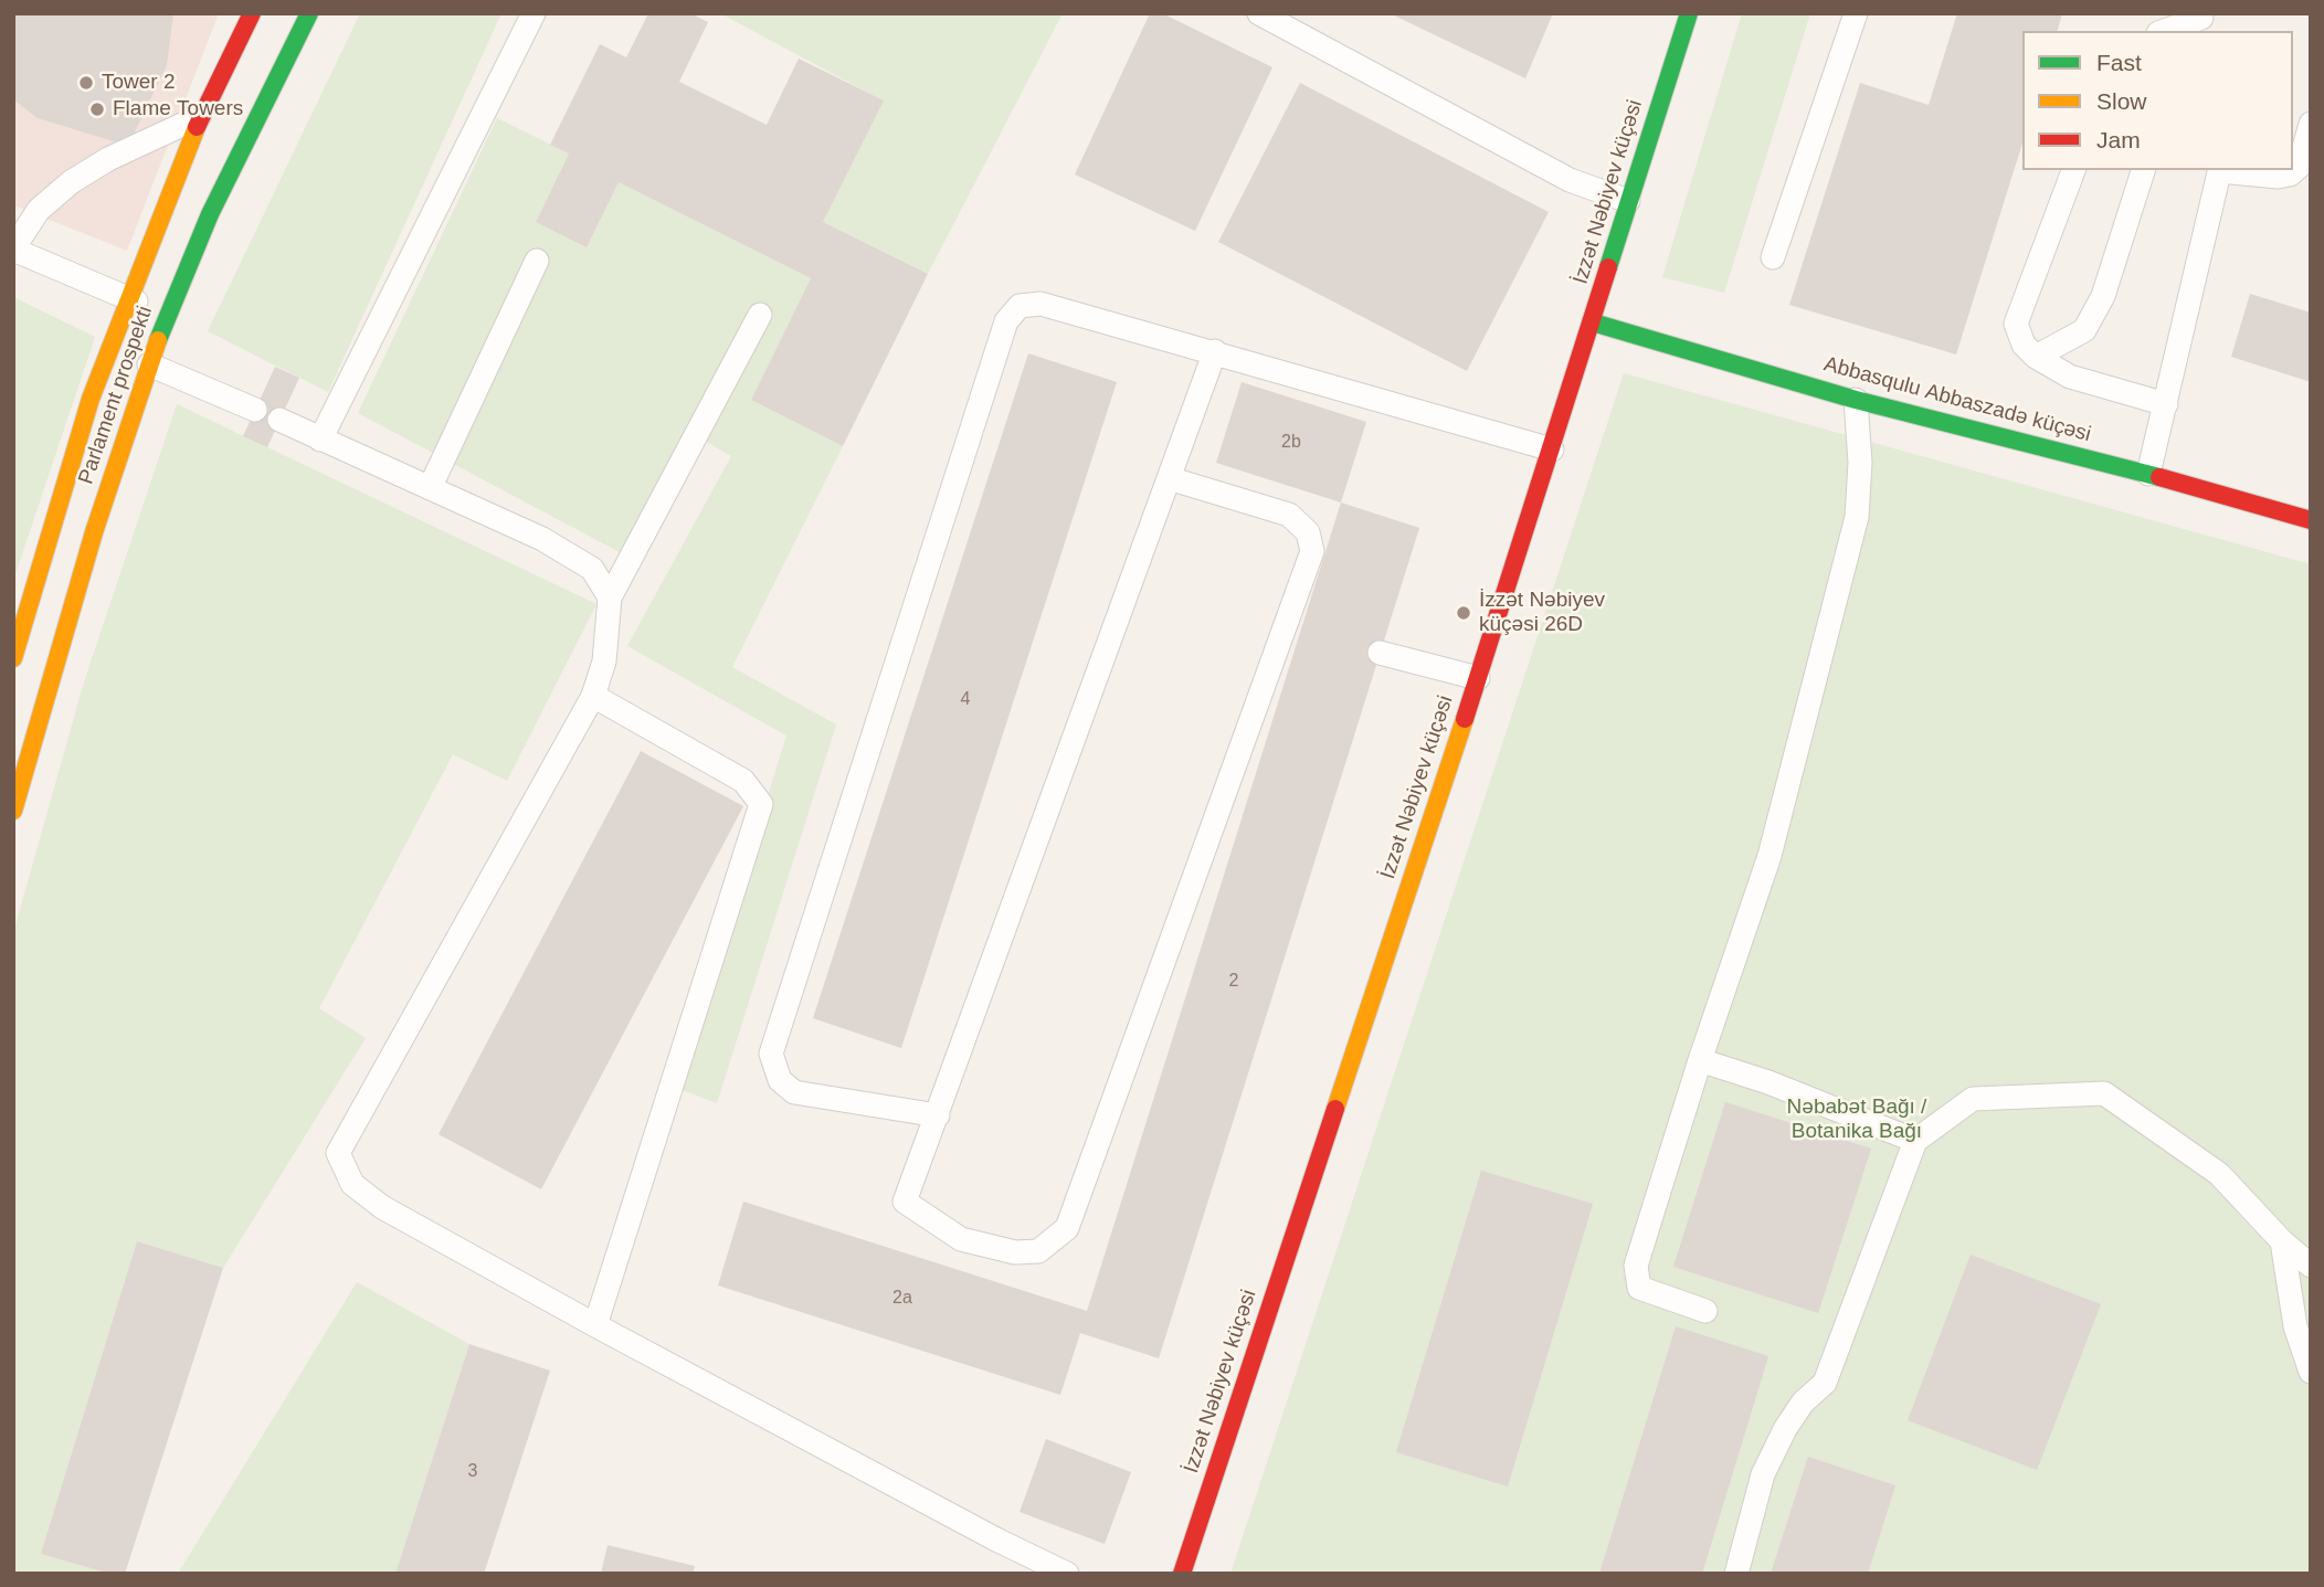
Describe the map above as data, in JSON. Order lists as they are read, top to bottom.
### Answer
{
  "streets": {
    "main road": ["İzzət Nəbiyev küçəsi", "Parlament prospekti", "Abbasqulu Abbaszadə küçəsi"]
  },
  "crossings": [
    ["İzzət Nəbiyev küçəsi", "Abbasqulu Abbaszadə küçəsi"]
  ],
  "parks": ["Nəbabət Bağı / Botanika Bağı"],
  "places": ["Tower 2", "Flame Towers", "İzzət Nəbiyev küçəsi 26D"],
  "house_numbers": [
    "2b",
    "4",
    "2",
    "2a",
    "3"
  ],
  "legend": ["Fast", "Slow", "Jam"]
}
